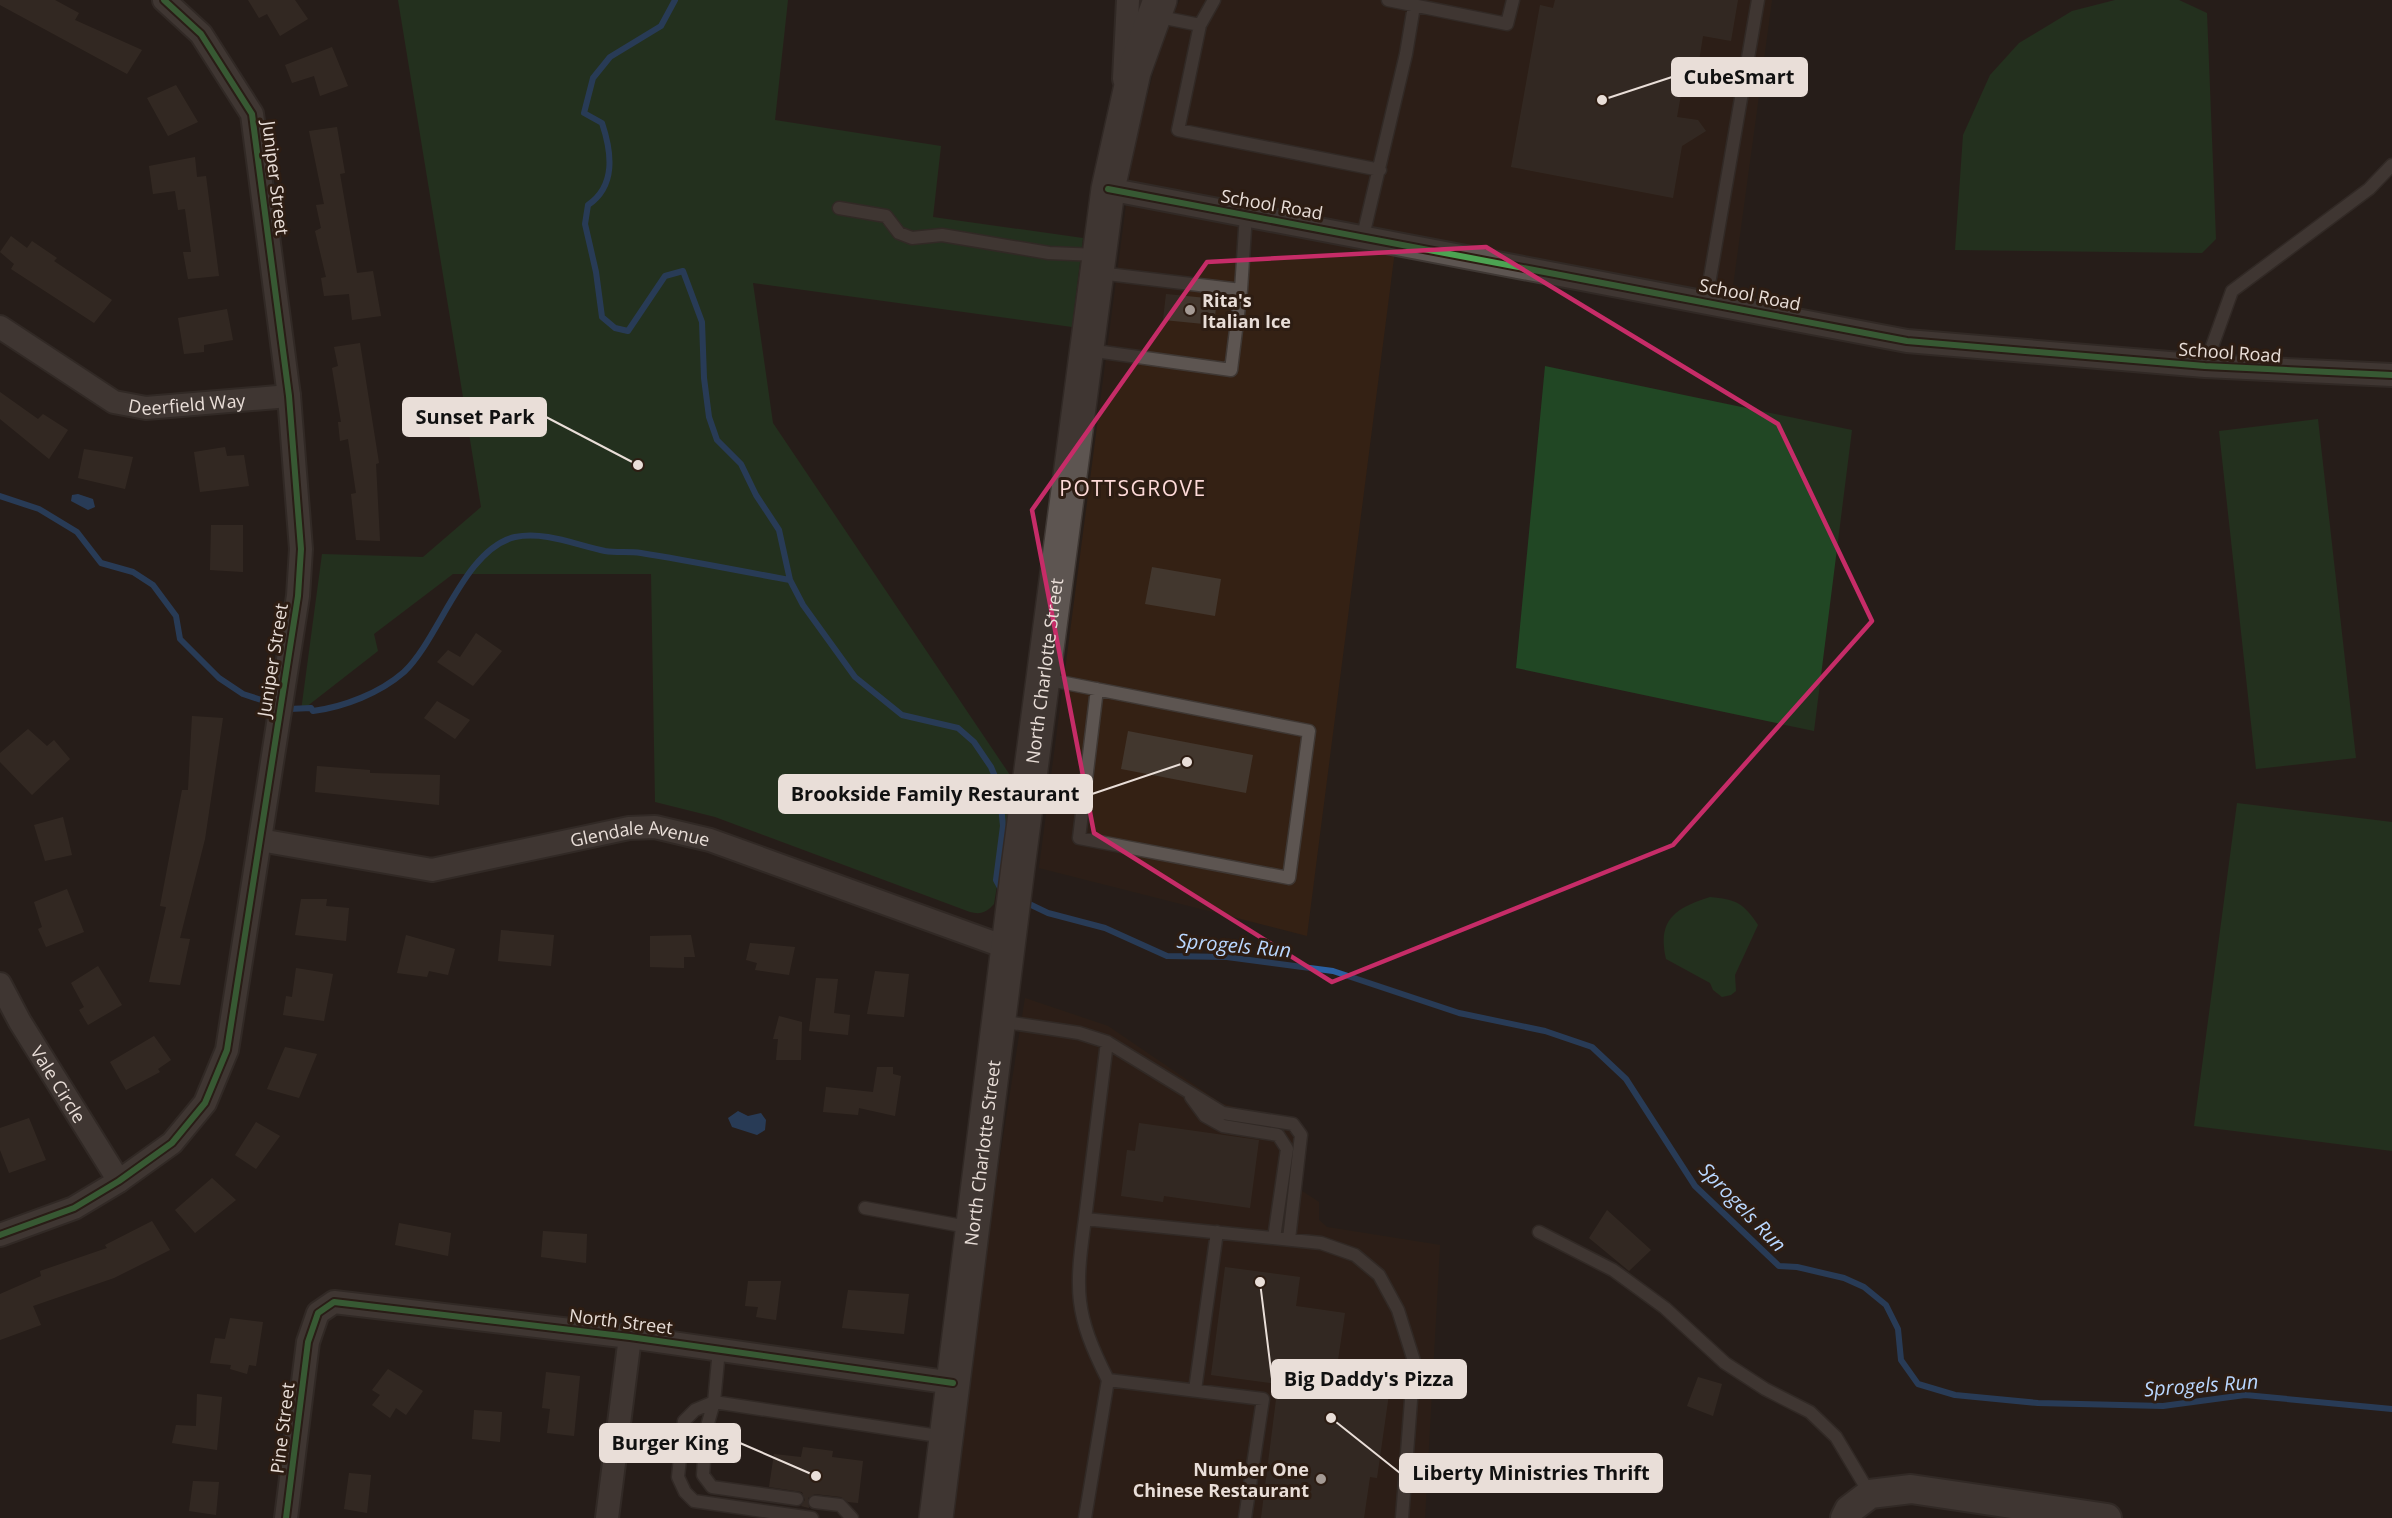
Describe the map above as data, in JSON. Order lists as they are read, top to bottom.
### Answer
{
  "streets": {
    "main road": ["North Charlotte Street"],
    "street": [
      "Juniper Street",
      "School Road",
      "Deerfield Way",
      "Glendale Avenue",
      "Vale Circle",
      "North Street",
      "Pine Street"
    ]
  },
  "crossings": [
    ["Juniper Street", "Deerfield Way"],
    ["Juniper Street", "Glendale Avenue"],
    ["Juniper Street", "Vale Circle"],
    ["School Road", "North Charlotte Street"],
    ["North Charlotte Street", "Glendale Avenue"],
    ["North Charlotte Street", "North Street"],
    ["North Street", "Pine Street"]
  ],
  "districts": ["POTTSGROVE"],
  "water": ["Sprogels Run"],
  "places": [
    "CubeSmart",
    "Rita's Italian Ice",
    "Sunset Park",
    "Brookside Family Restaurant",
    "Big Daddy's Pizza",
    "Liberty Ministries Thrift",
    "Burger King",
    "Number One Chinese Restaurant"
  ]
}
